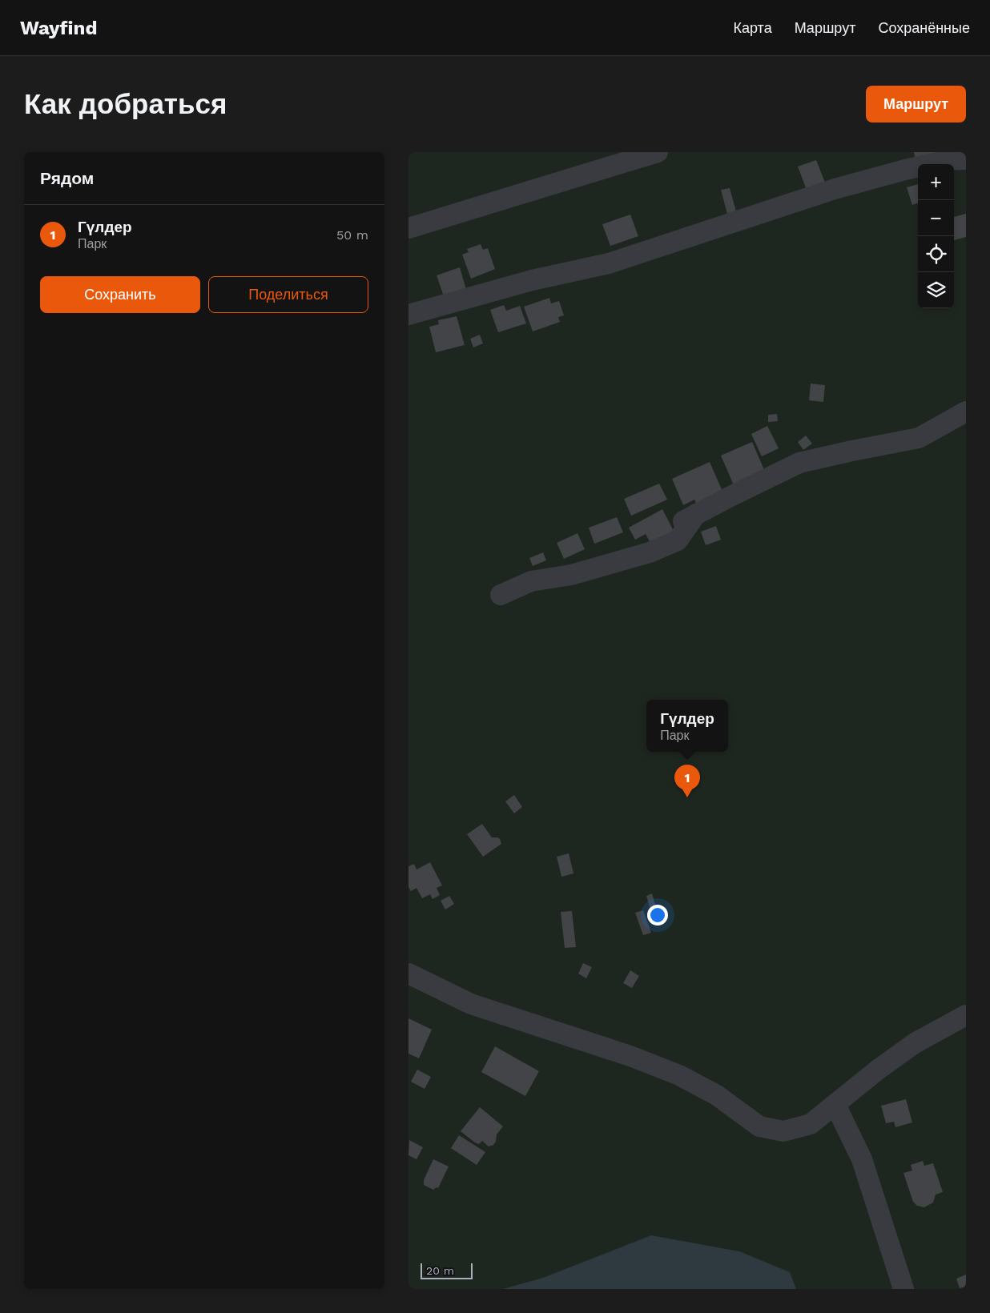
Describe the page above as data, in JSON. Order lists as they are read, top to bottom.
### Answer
{
  "scale_bar": "20 m",
  "page": {
    "header": "Wayfind",
    "nav": ["Карта", "Маршрут", "Сохранённые"],
    "buttons": [
      "Маршрут",
      ["Сохранить", "Поделиться"]
    ],
    "title": "Как добраться",
    "heading": "Рядом",
    "map_buttons": ["+", "−"],
    "list": [
      {
        "mark": "1",
        "name": "Гүлдер",
        "note": "Парк",
        "value": "50 m"
      }
    ],
    "popup": ["Гүлдер", "Парк"],
    "pins": "1",
    "scale": "20 m"
  }
}
